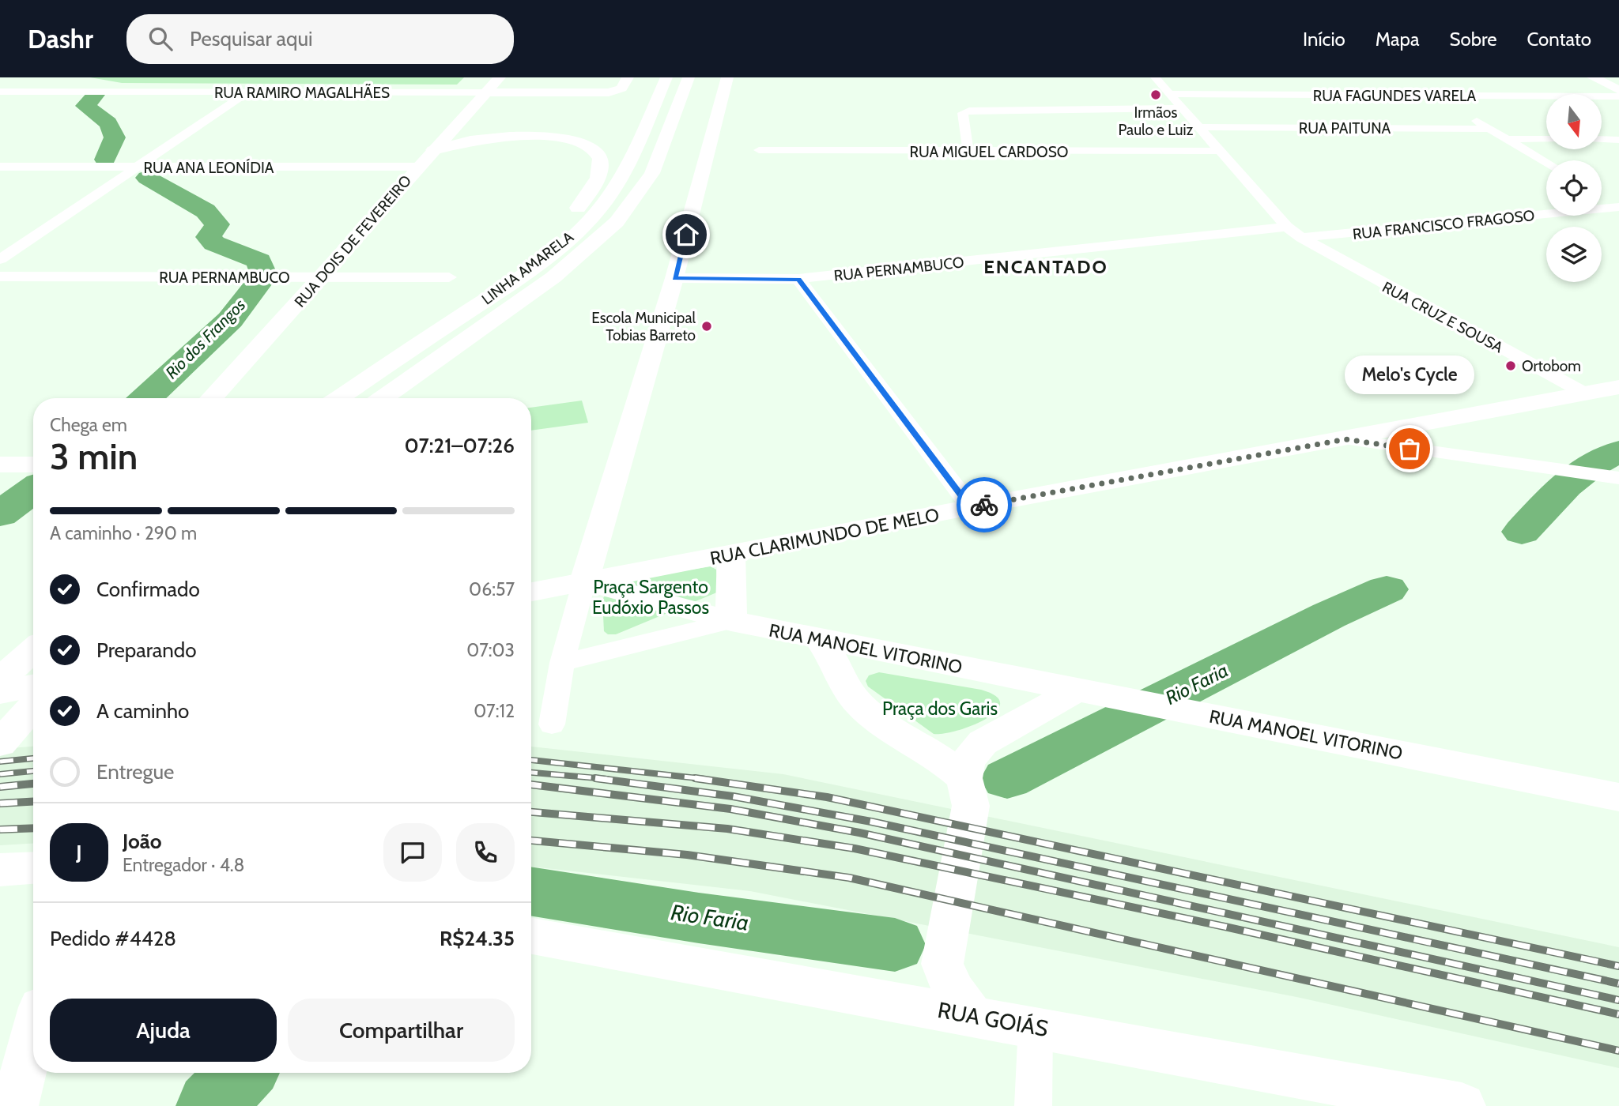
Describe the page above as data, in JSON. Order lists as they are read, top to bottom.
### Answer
{
  "streets": {
    "main road": [
      "RUA RAMIRO MAGALHÃES",
      "RUA DOIS DE FEVEREIRO",
      "LINHA AMARELA",
      "RUA CLARIMUNDO DE MELO",
      "RUA MANOEL VITORINO",
      "RUA GOIÁS"
    ],
    "street": [
      "RUA FAGUNDES VARELA",
      "RUA PAITUNA",
      "RUA MIGUEL CARDOSO",
      "RUA ANA LEONÍDIA",
      "RUA FRANCISCO FRAGOSO",
      "RUA PERNAMBUCO",
      "RUA CRUZ E SOUSA"
    ]
  },
  "crossings": [
    ["RUA RAMIRO MAGALHÃES", "RUA DOIS DE FEVEREIRO"],
    ["RUA FAGUNDES VARELA", "RUA CRUZ E SOUSA"],
    ["RUA PAITUNA", "RUA CRUZ E SOUSA"],
    ["RUA MIGUEL CARDOSO", "RUA CRUZ E SOUSA"],
    ["RUA ANA LEONÍDIA", "RUA DOIS DE FEVEREIRO"],
    ["RUA FRANCISCO FRAGOSO", "RUA CRUZ E SOUSA"],
    ["RUA DOIS DE FEVEREIRO", "RUA PERNAMBUCO"],
    ["RUA PERNAMBUCO", "RUA CRUZ E SOUSA"],
    ["RUA CRUZ E SOUSA", "RUA CLARIMUNDO DE MELO"]
  ],
  "districts": ["ENCANTADO"],
  "water": ["Rio dos Frangos", "Rio Faria"],
  "parks": ["Praça Sargento Eudóxio Passos", "Praça dos Garis"],
  "places": [
    "Irmãos Paulo e Luiz",
    "Escola Municipal Tobias Barreto",
    "Ortobom",
    "Melo's Cycle"
  ],
  "north": "bottom",
  "page": {
    "header": "Dashr",
    "search": "Pesquisar aqui",
    "nav": [
      "Início",
      "Mapa",
      "Sobre",
      "Contato"
    ],
    "bubble": "Melo's Cycle",
    "heading": ["3 min", "Chega em", "07:21–07:26"],
    "panel": [
      "João",
      "Entregador · 4.8",
      "Pedido #4428",
      "R$24.35"
    ],
    "bar": "A caminho · 290 m",
    "list": [
      ["Confirmado", "06:57"],
      ["Preparando", "07:03"],
      ["A caminho", "07:12"],
      "Entregue"
    ],
    "round": "J",
    "buttons": ["Ajuda", "Compartilhar"]
  }
}
